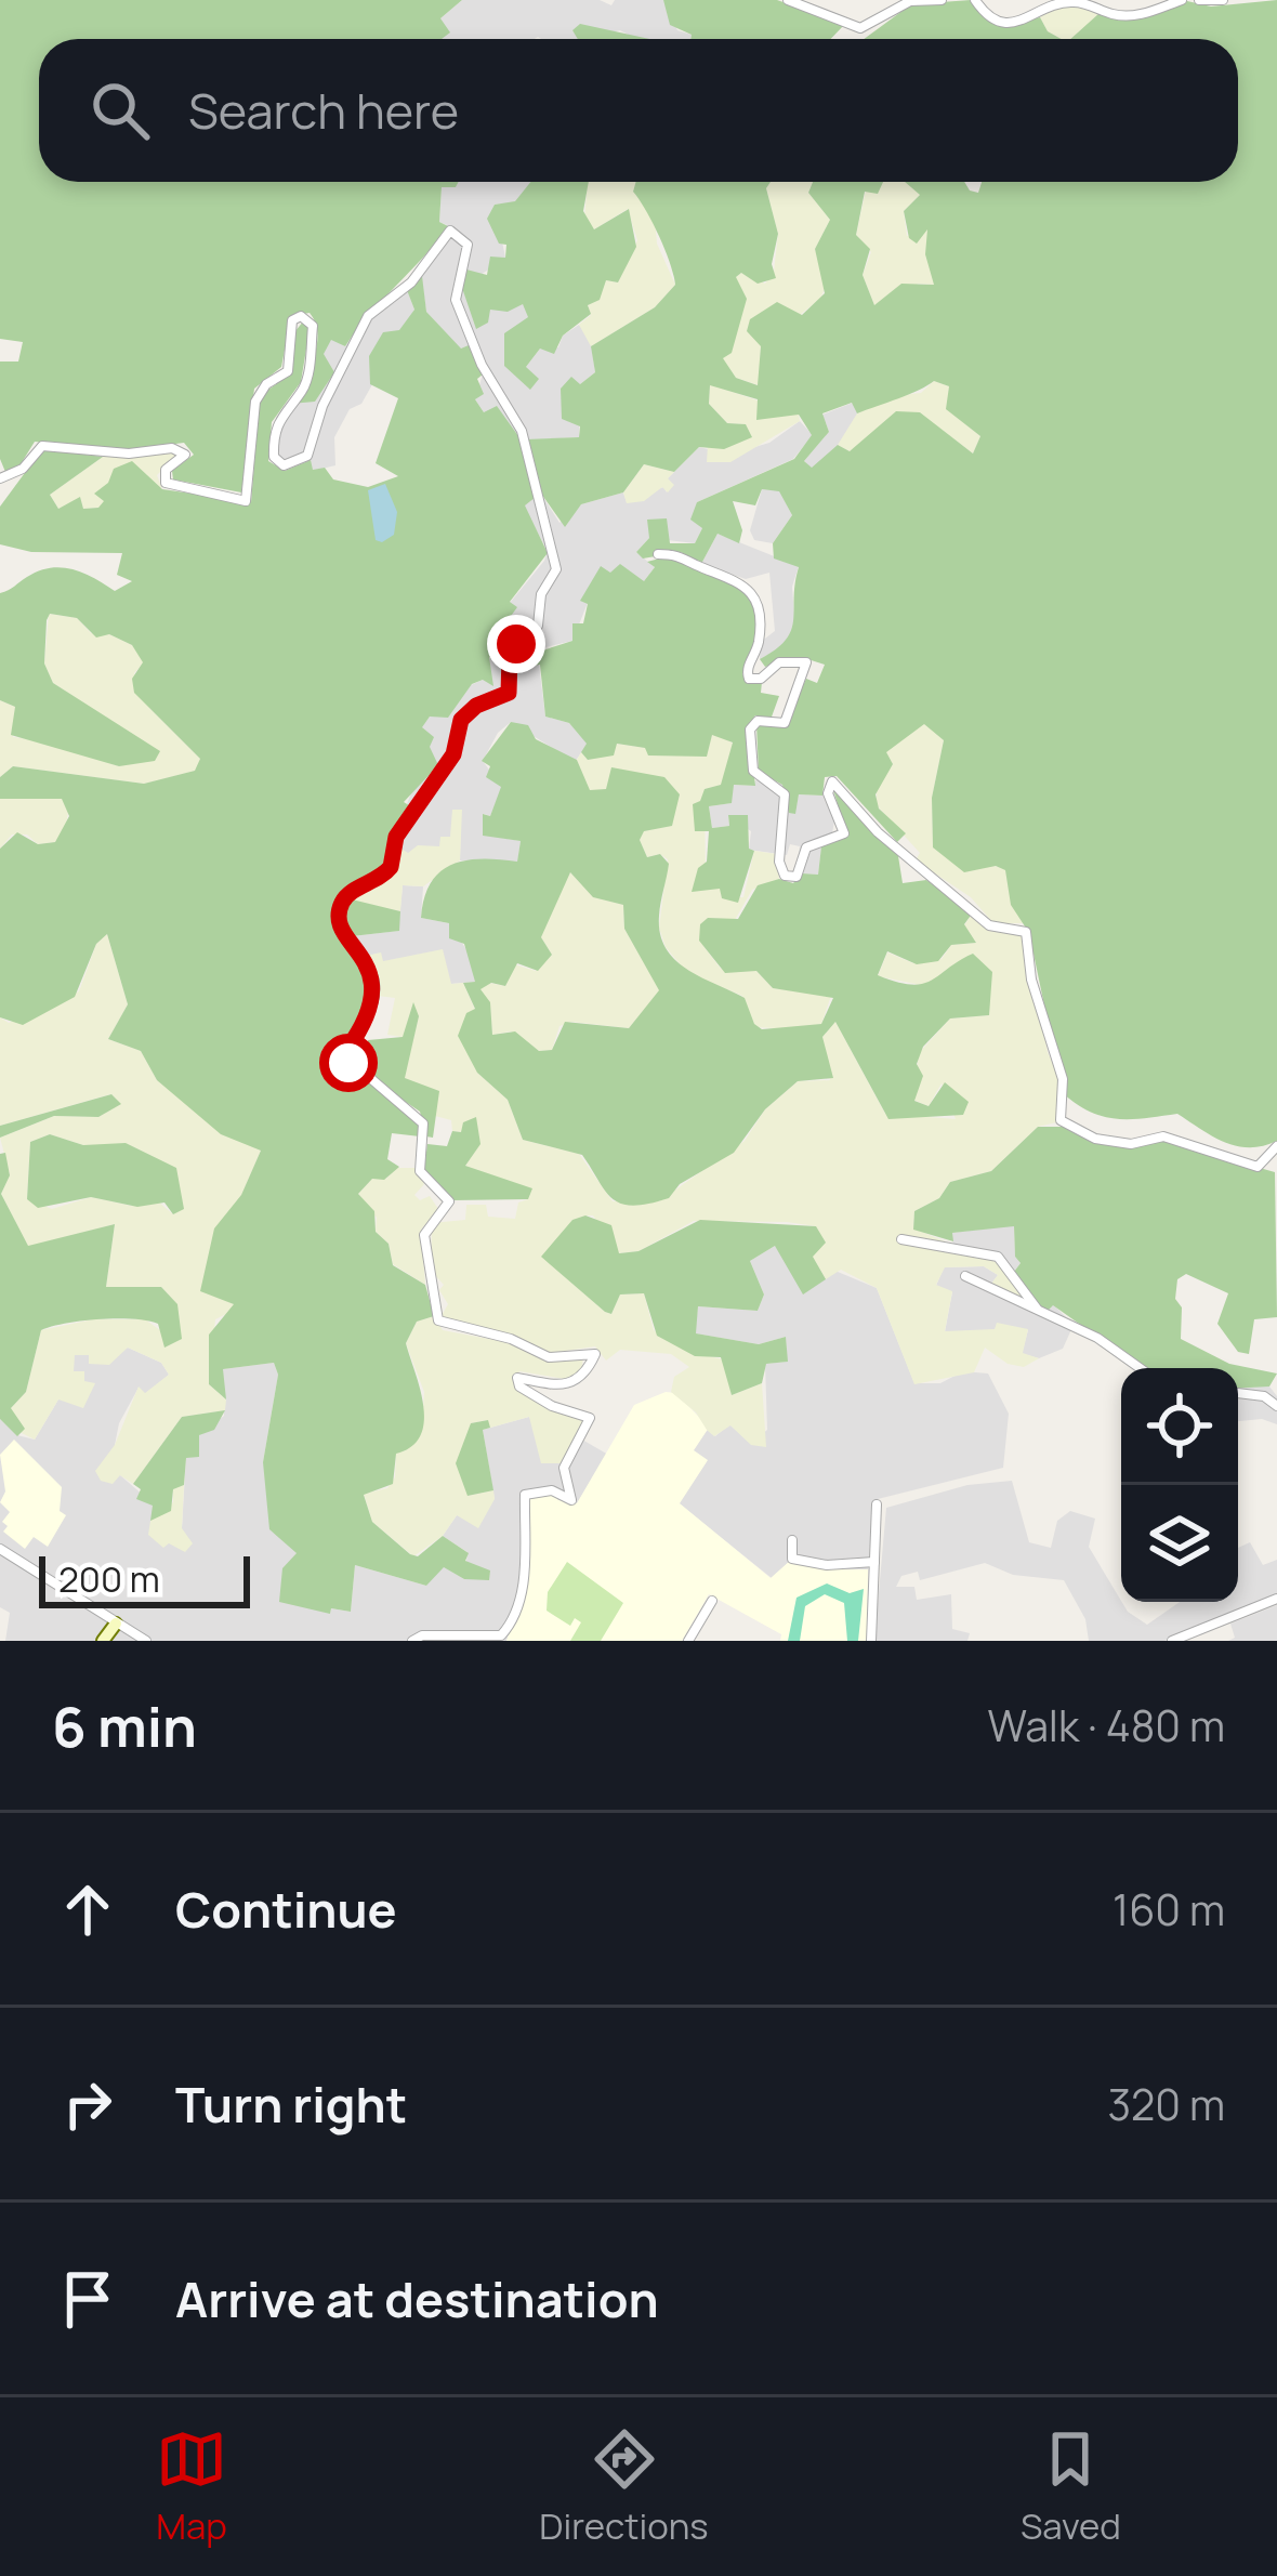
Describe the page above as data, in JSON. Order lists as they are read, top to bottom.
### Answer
{
  "scale_bar": "200 m",
  "page": {
    "search": "Search here",
    "scale": "200 m",
    "heading": ["6 min", "Walk · 480 m"],
    "list": [
      ["Continue", "160 m"],
      ["Turn right", "320 m"],
      "Arrive at destination"
    ],
    "nav": ["Map", "Directions", "Saved"]
  }
}
